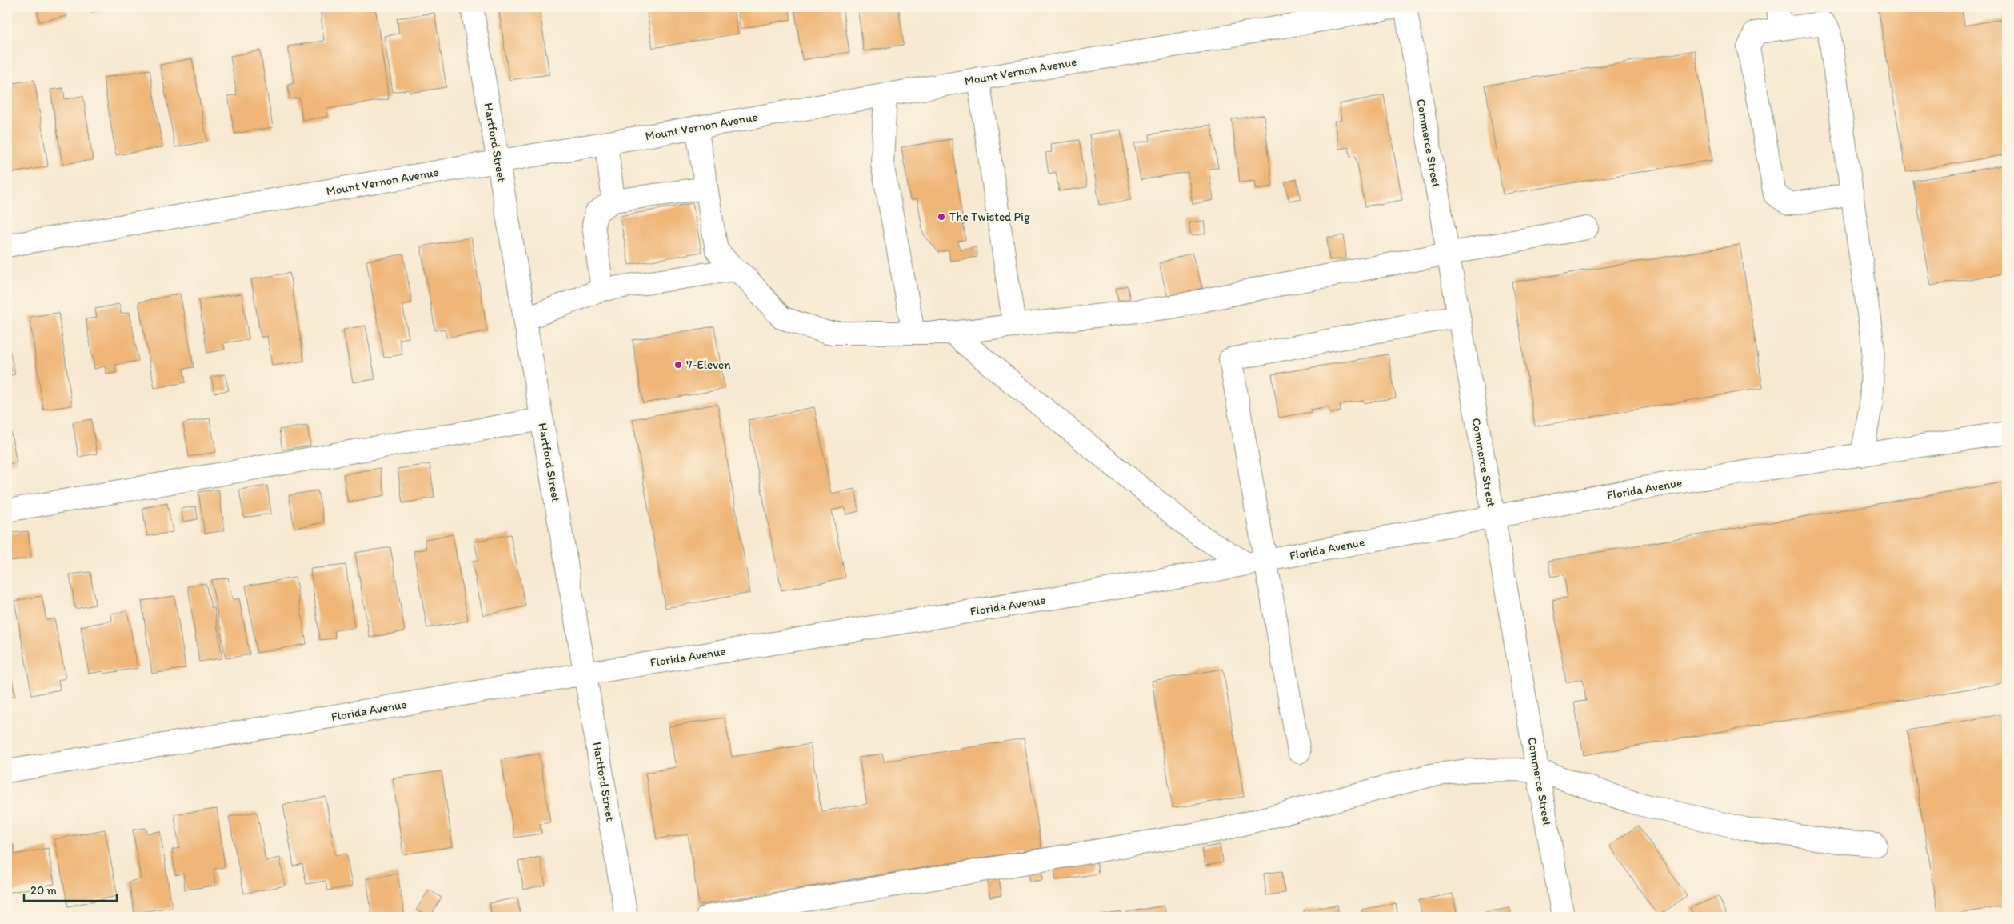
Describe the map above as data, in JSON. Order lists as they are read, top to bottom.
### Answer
{
  "streets": {
    "street": [
      "Mount Vernon Avenue",
      "Hartford Street",
      "Commerce Street",
      "Florida Avenue"
    ]
  },
  "crossings": [
    ["Mount Vernon Avenue", "Hartford Street"],
    ["Hartford Street", "Florida Avenue"],
    ["Commerce Street", "Florida Avenue"]
  ],
  "places": ["The Twisted Pig", "7-Eleven"],
  "scale_bar": "20 m"
}
